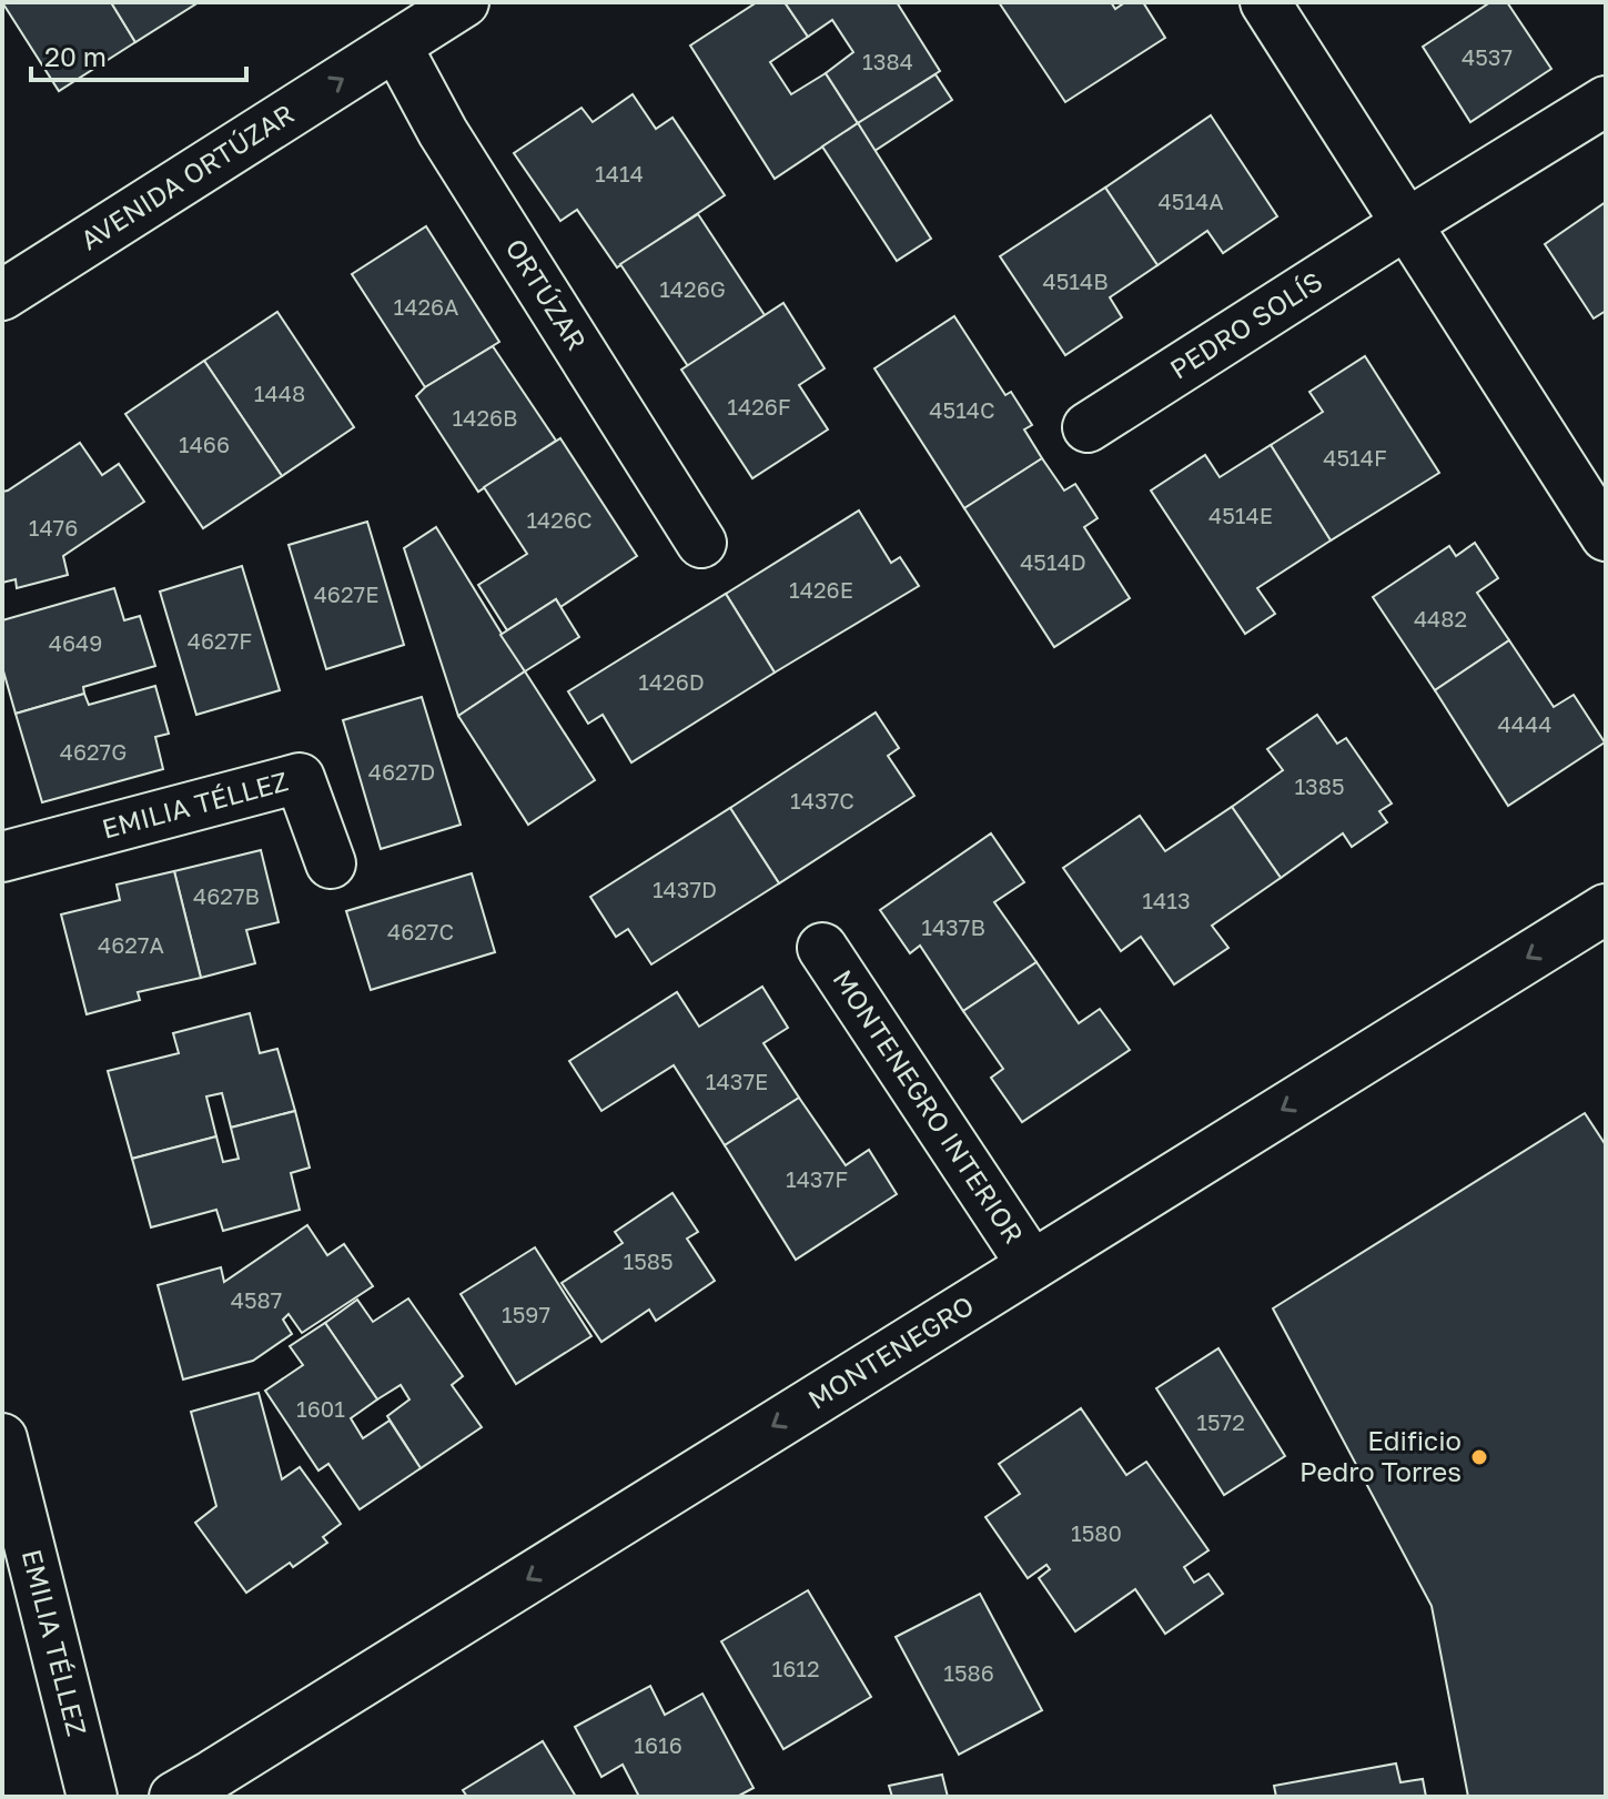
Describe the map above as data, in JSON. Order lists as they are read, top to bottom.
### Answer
{
  "streets": {
    "street": [
      "AVENIDA ORTÚZAR",
      "ORTÚZAR",
      "PEDRO SOLÍS",
      "EMILIA TÉLLEZ",
      "MONTENEGRO INTERIOR",
      "MONTENEGRO"
    ]
  },
  "crossings": [
    ["AVENIDA ORTÚZAR", "ORTÚZAR"],
    ["MONTENEGRO INTERIOR", "MONTENEGRO"]
  ],
  "one_way": ["AVENIDA ORTÚZAR", "MONTENEGRO"],
  "places": ["Edificio Pedro Torres"],
  "house_numbers": [
    "4537",
    "1384",
    "1414",
    "4514A",
    "4514B",
    "1426G",
    "1426A",
    "1448",
    "1426F",
    "4514C",
    "1426B",
    "1466",
    "4514F",
    "4514E",
    "1426C",
    "1476",
    "4514D",
    "1426E",
    "4627E",
    "4482",
    "4627F",
    "4649",
    "1426D",
    "4444",
    "4627G",
    "4627D",
    "1385",
    "1437C",
    "1437D",
    "4627B",
    "1413",
    "1437B",
    "4627C",
    "4627A",
    "1437E",
    "1437F",
    "1585",
    "4587",
    "1597",
    "1601",
    "1572",
    "1580",
    "1612",
    "1586",
    "1616"
  ],
  "scale_bar": "20 m"
}
